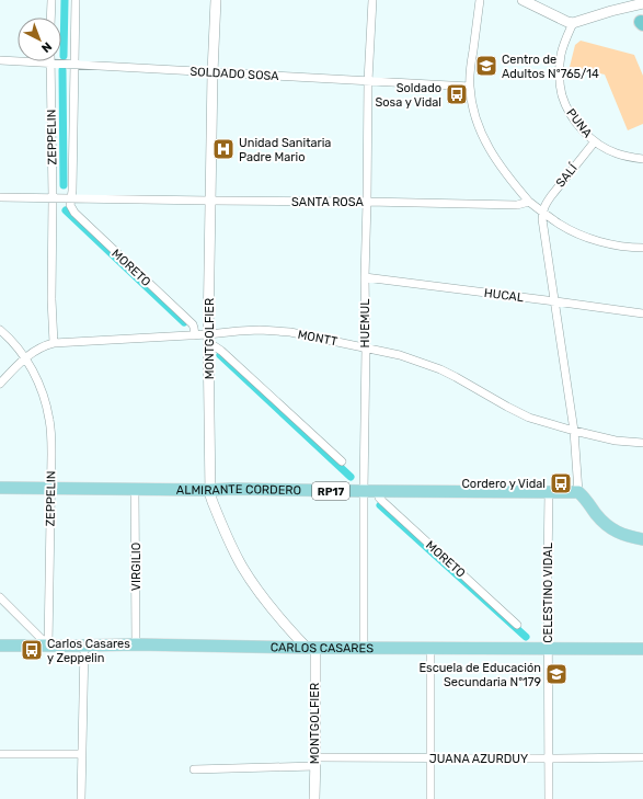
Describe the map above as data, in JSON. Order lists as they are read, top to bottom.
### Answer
{
  "streets": {
    "main road": ["ALMIRANTE CORDERO", "RP17", "CARLOS CASARES"],
    "street": [
      "SOLDADO SOSA",
      "PUNA",
      "ZEPPELIN",
      "SALÍ",
      "SANTA ROSA",
      "MORETO",
      "HUCAL",
      "HUEMUL",
      "MONTT",
      "MONTGOLFIER",
      "VIRGILIO",
      "CELESTINO VIDAL",
      "JUANA AZURDUY"
    ]
  },
  "crossings": [
    ["SOLDADO SOSA", "ZEPPELIN"],
    ["SOLDADO SOSA", "HUEMUL"],
    ["SOLDADO SOSA", "MONTGOLFIER"],
    ["PUNA", "SALÍ"],
    ["ZEPPELIN", "SANTA ROSA"],
    ["ZEPPELIN", "MORETO"],
    ["ZEPPELIN", "MONTT"],
    ["ZEPPELIN", "ALMIRANTE CORDERO"],
    ["ZEPPELIN", "CARLOS CASARES"],
    ["SANTA ROSA", "MORETO"],
    ["SANTA ROSA", "HUEMUL"],
    ["SANTA ROSA", "MONTGOLFIER"],
    ["MORETO", "MONTT"],
    ["MORETO", "ALMIRANTE CORDERO"],
    ["HUCAL", "HUEMUL"],
    ["HUEMUL", "MONTT"],
    ["HUEMUL", "ALMIRANTE CORDERO"],
    ["HUEMUL", "CARLOS CASARES"],
    ["MONTT", "MONTGOLFIER"],
    ["MONTGOLFIER", "ALMIRANTE CORDERO"],
    ["MONTGOLFIER", "CARLOS CASARES"],
    ["MONTGOLFIER", "JUANA AZURDUY"],
    ["ALMIRANTE CORDERO", "VIRGILIO"],
    ["ALMIRANTE CORDERO", "CELESTINO VIDAL"],
    ["VIRGILIO", "CARLOS CASARES"],
    ["CELESTINO VIDAL", "CARLOS CASARES"],
    ["CELESTINO VIDAL", "JUANA AZURDUY"]
  ],
  "places": {
    "school or university": ["Centro de Adultos Nº765/14", "Escuela de Educación Secundaria Nº179"],
    "bus stop": ["Soldado Sosa y Vidal", "Cordero y Vidal", "Carlos Casares y Zeppelin"],
    "hospital": ["Unidad Sanitaria Padre Mario"]
  },
  "north": "bottom right"
}
